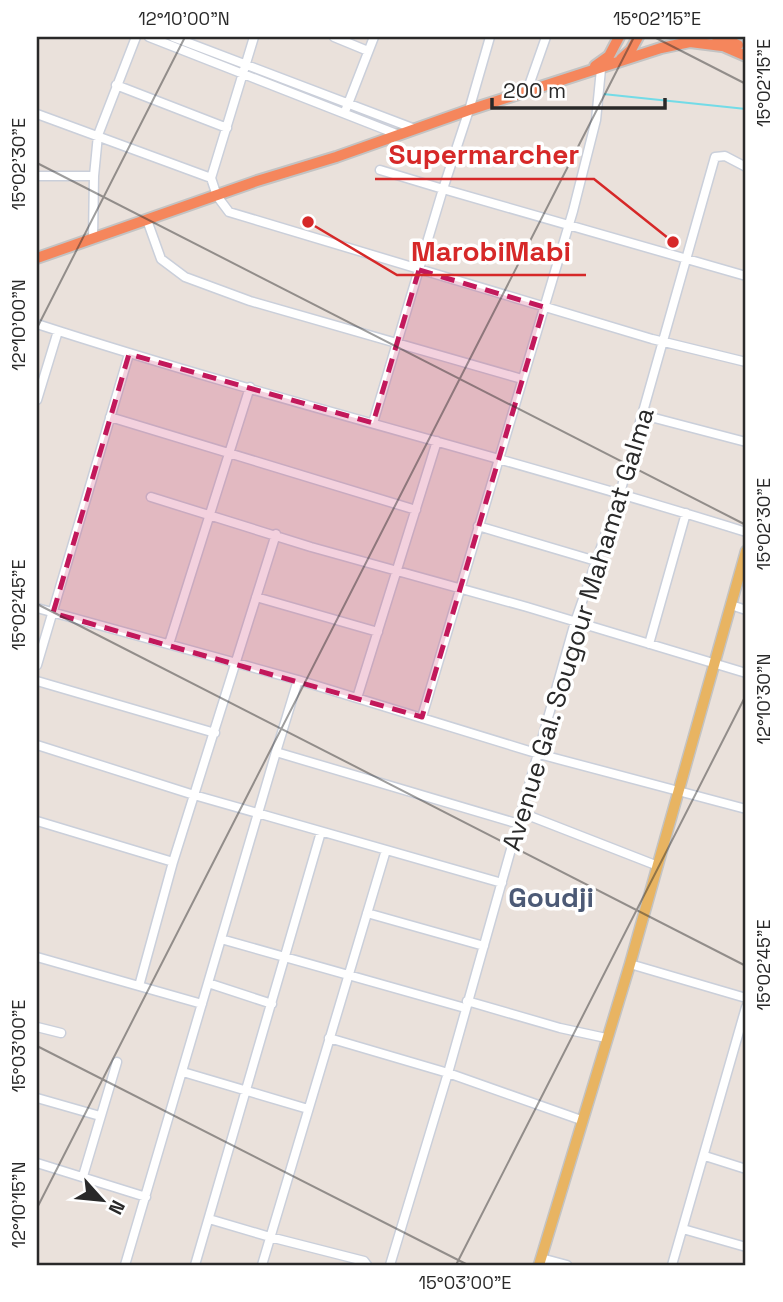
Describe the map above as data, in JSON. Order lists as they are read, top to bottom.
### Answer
{
  "streets": {
    "street": ["Avenue Gal. Sougour Mahamat Galma"]
  },
  "districts": ["Goudji"],
  "places": ["MarobiMabi", "Supermarcher"],
  "scale_bar": "200 m",
  "north": "bottom right",
  "coordinates": [
    "12°10'00\"N",
    "15°02'15\"E",
    "15°02'30\"E",
    "15°02'45\"E",
    "12°10'30\"N",
    "15°03'00\"E",
    "12°10'15\"N"
  ]
}
